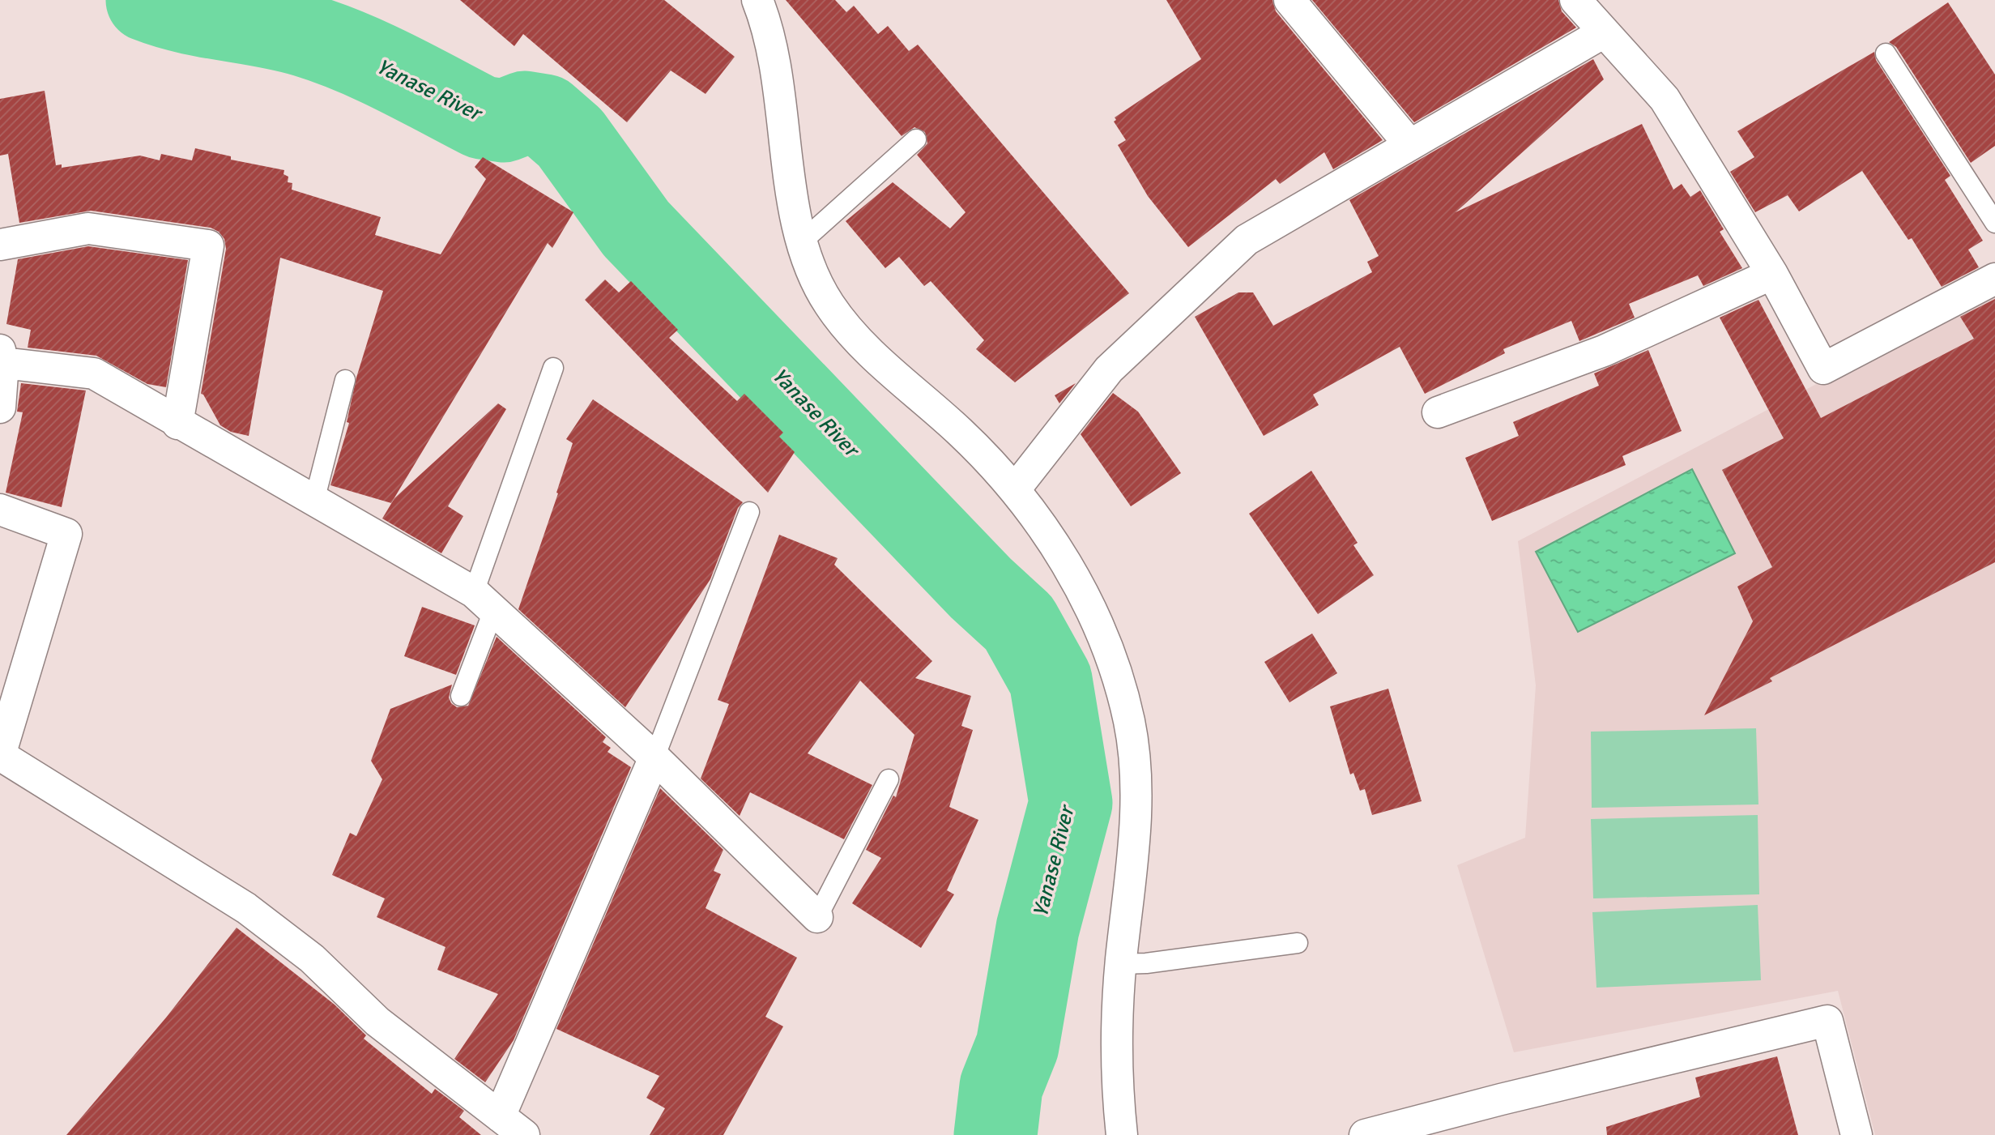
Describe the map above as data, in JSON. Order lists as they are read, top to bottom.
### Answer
{
  "water": ["Yanase River"]
}
